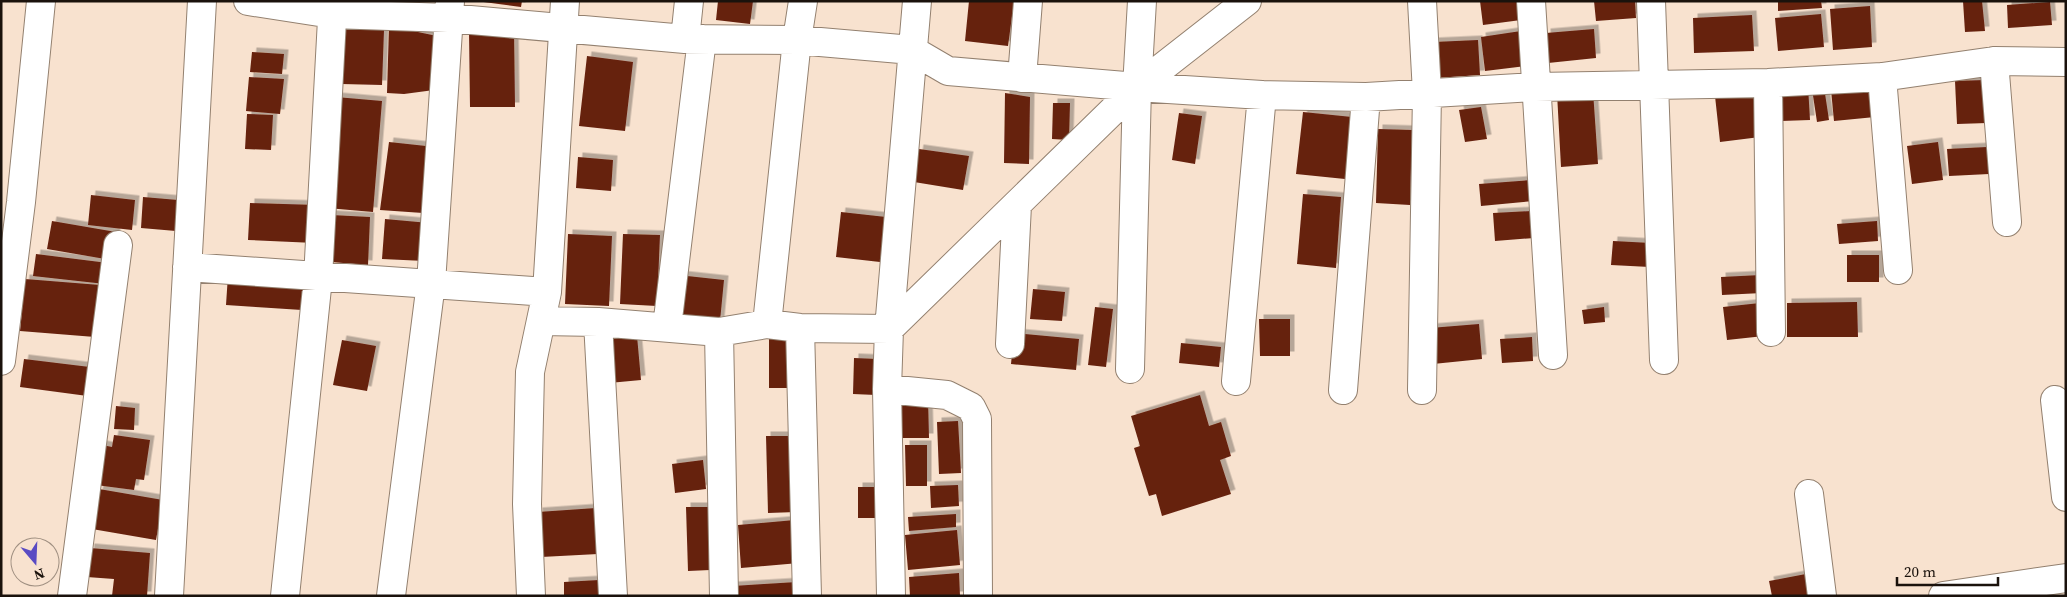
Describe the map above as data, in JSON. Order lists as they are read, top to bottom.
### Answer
{
  "scale_bar": "20 m",
  "north": "bottom"
}
